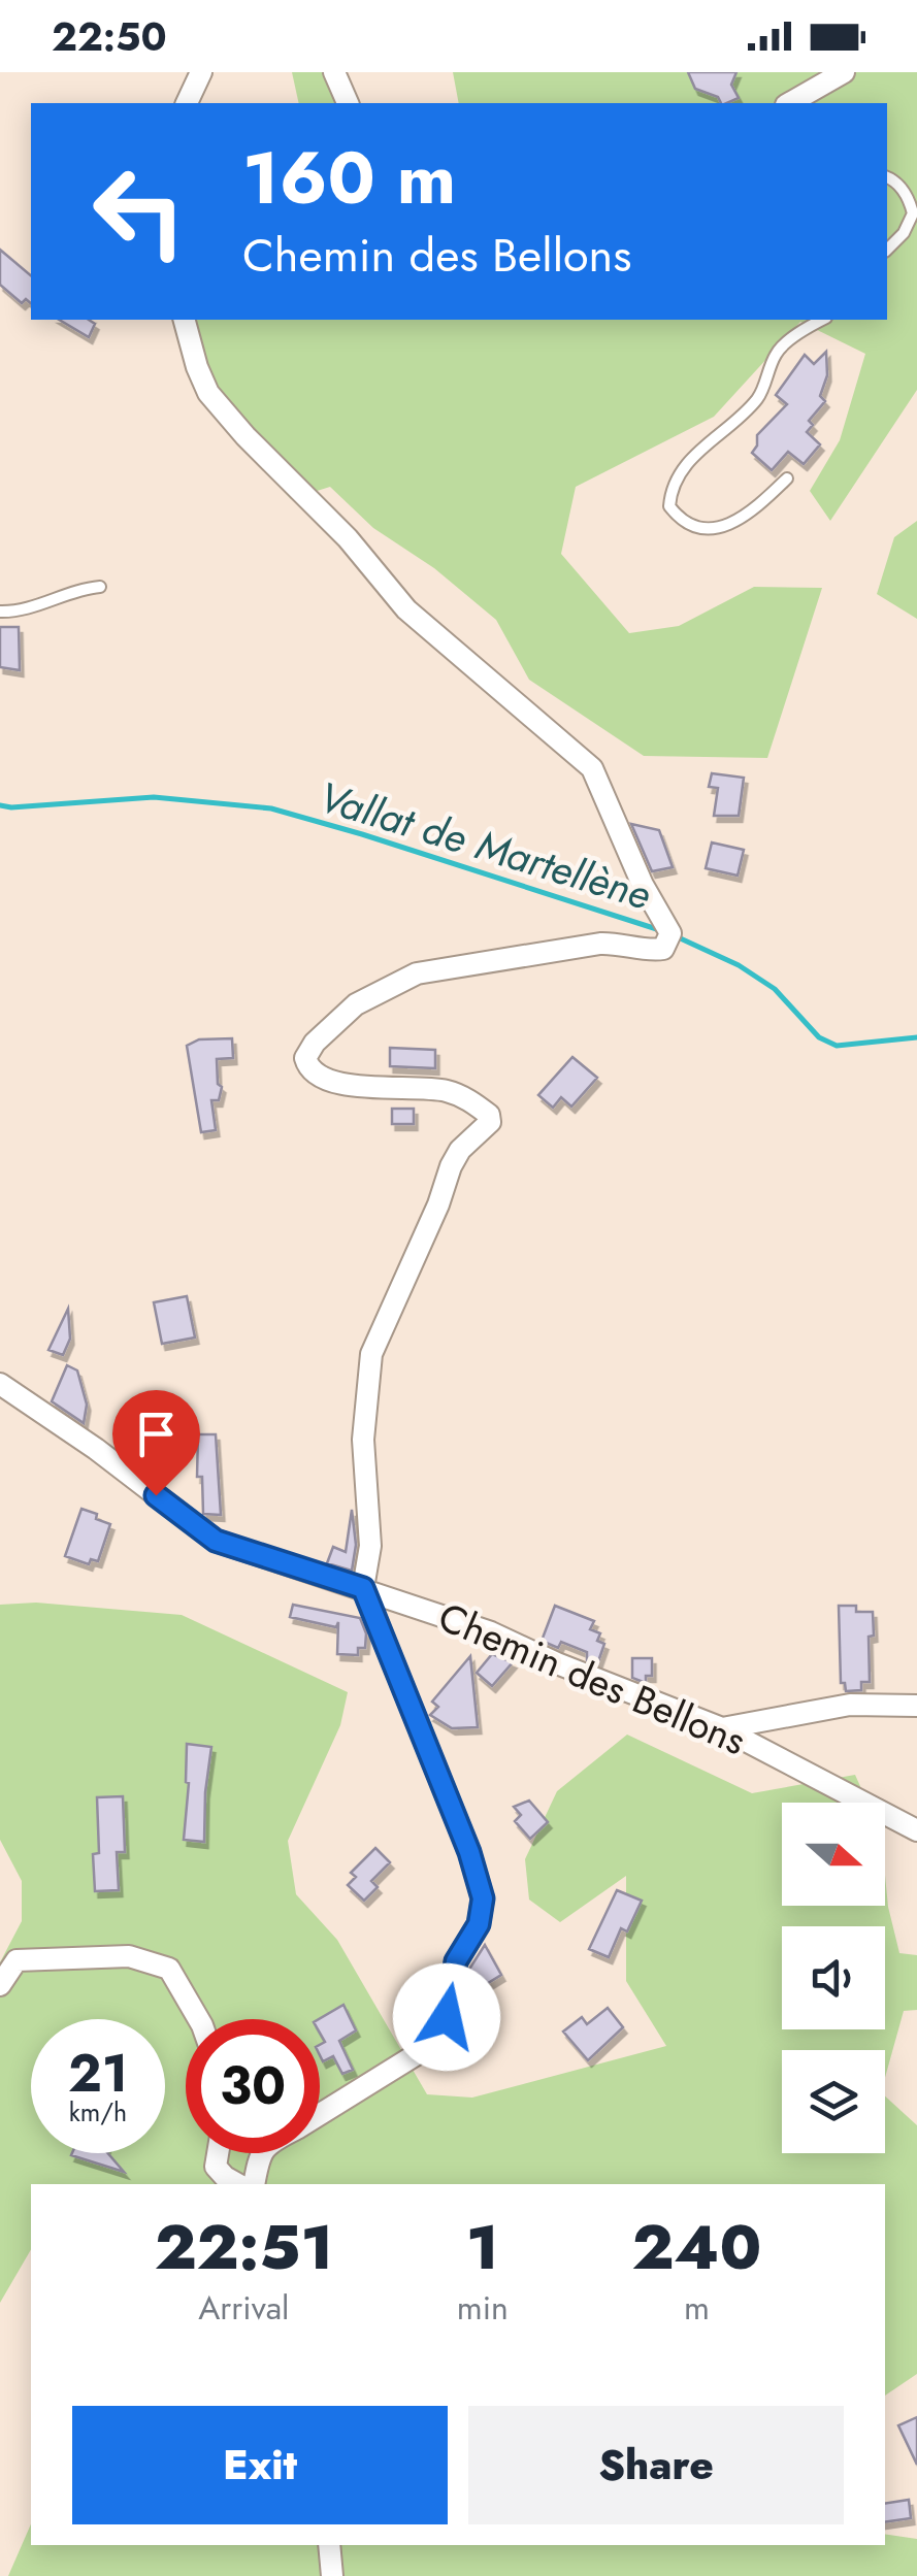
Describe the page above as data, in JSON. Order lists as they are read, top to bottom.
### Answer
{
  "streets": {
    "street": ["Chemin des Bellons"]
  },
  "water": ["Vallat de Martellène"],
  "north": "right",
  "page": {
    "status": "22:50",
    "turn": ["160 m", "Chemin des Bellons"],
    "speed": "21 km/h",
    "limit": "30",
    "eta": [
      "22:51",
      "Arrival",
      "1",
      "min",
      "240",
      "m"
    ],
    "buttons": ["Exit", "Share"]
  }
}
